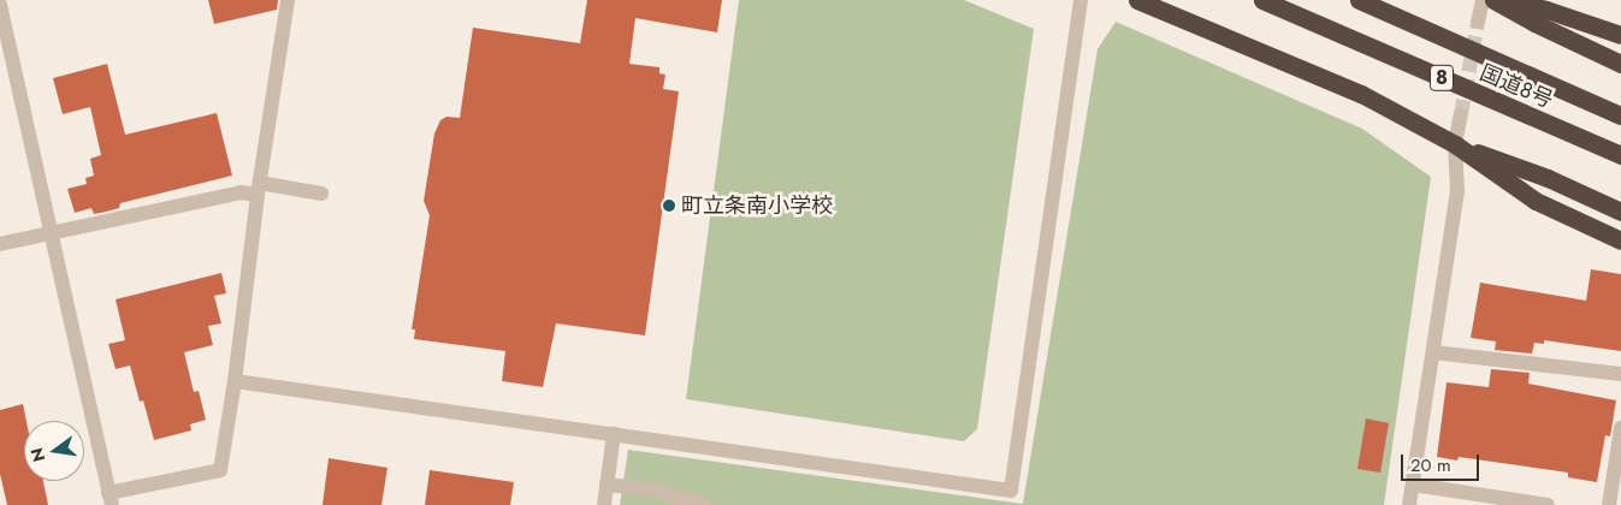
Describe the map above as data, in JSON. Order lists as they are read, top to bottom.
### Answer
{
  "streets": {
    "highway": ["8", "国道8号"]
  },
  "places": ["町立条南小学校"],
  "scale_bar": "20 m",
  "north": "left"
}
